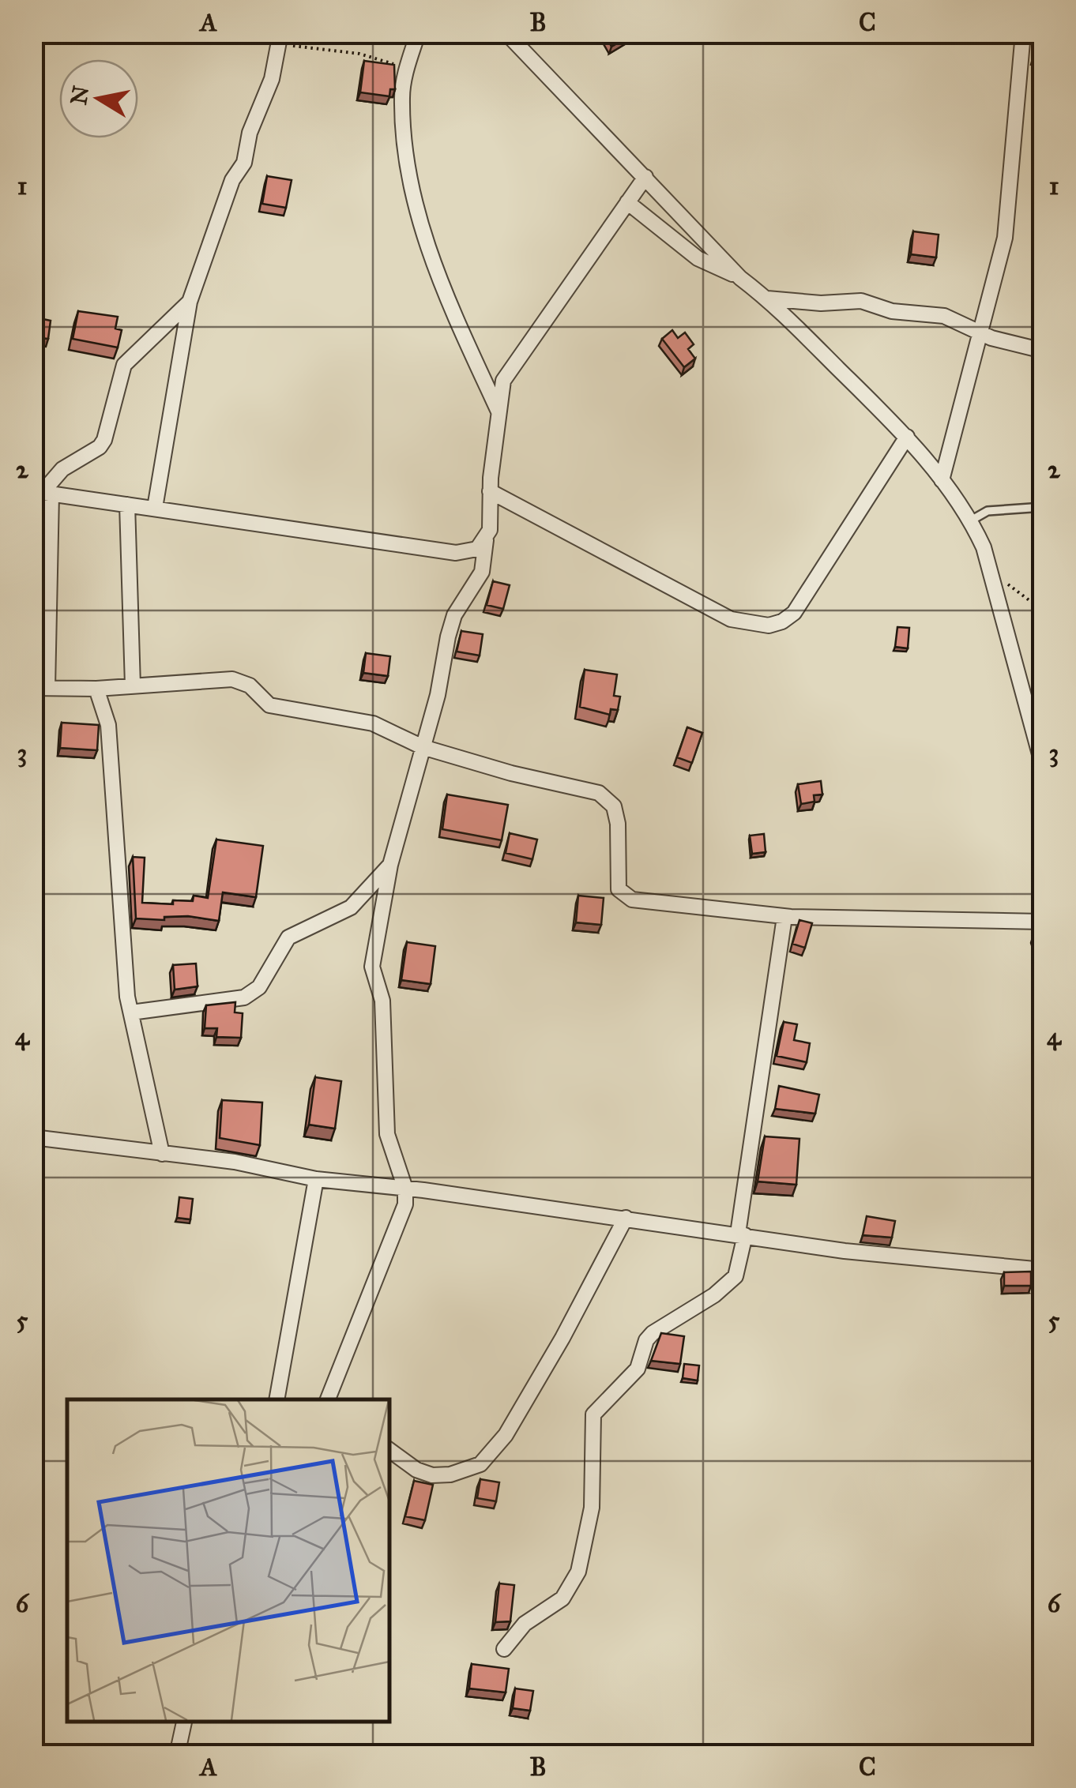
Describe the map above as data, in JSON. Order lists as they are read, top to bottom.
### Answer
{
  "north": "left",
  "grid": {
    "columns": ["A", "B", "C"],
    "rows": [
      "1",
      "2",
      "3",
      "4",
      "5",
      "6"
    ]
  }
}
